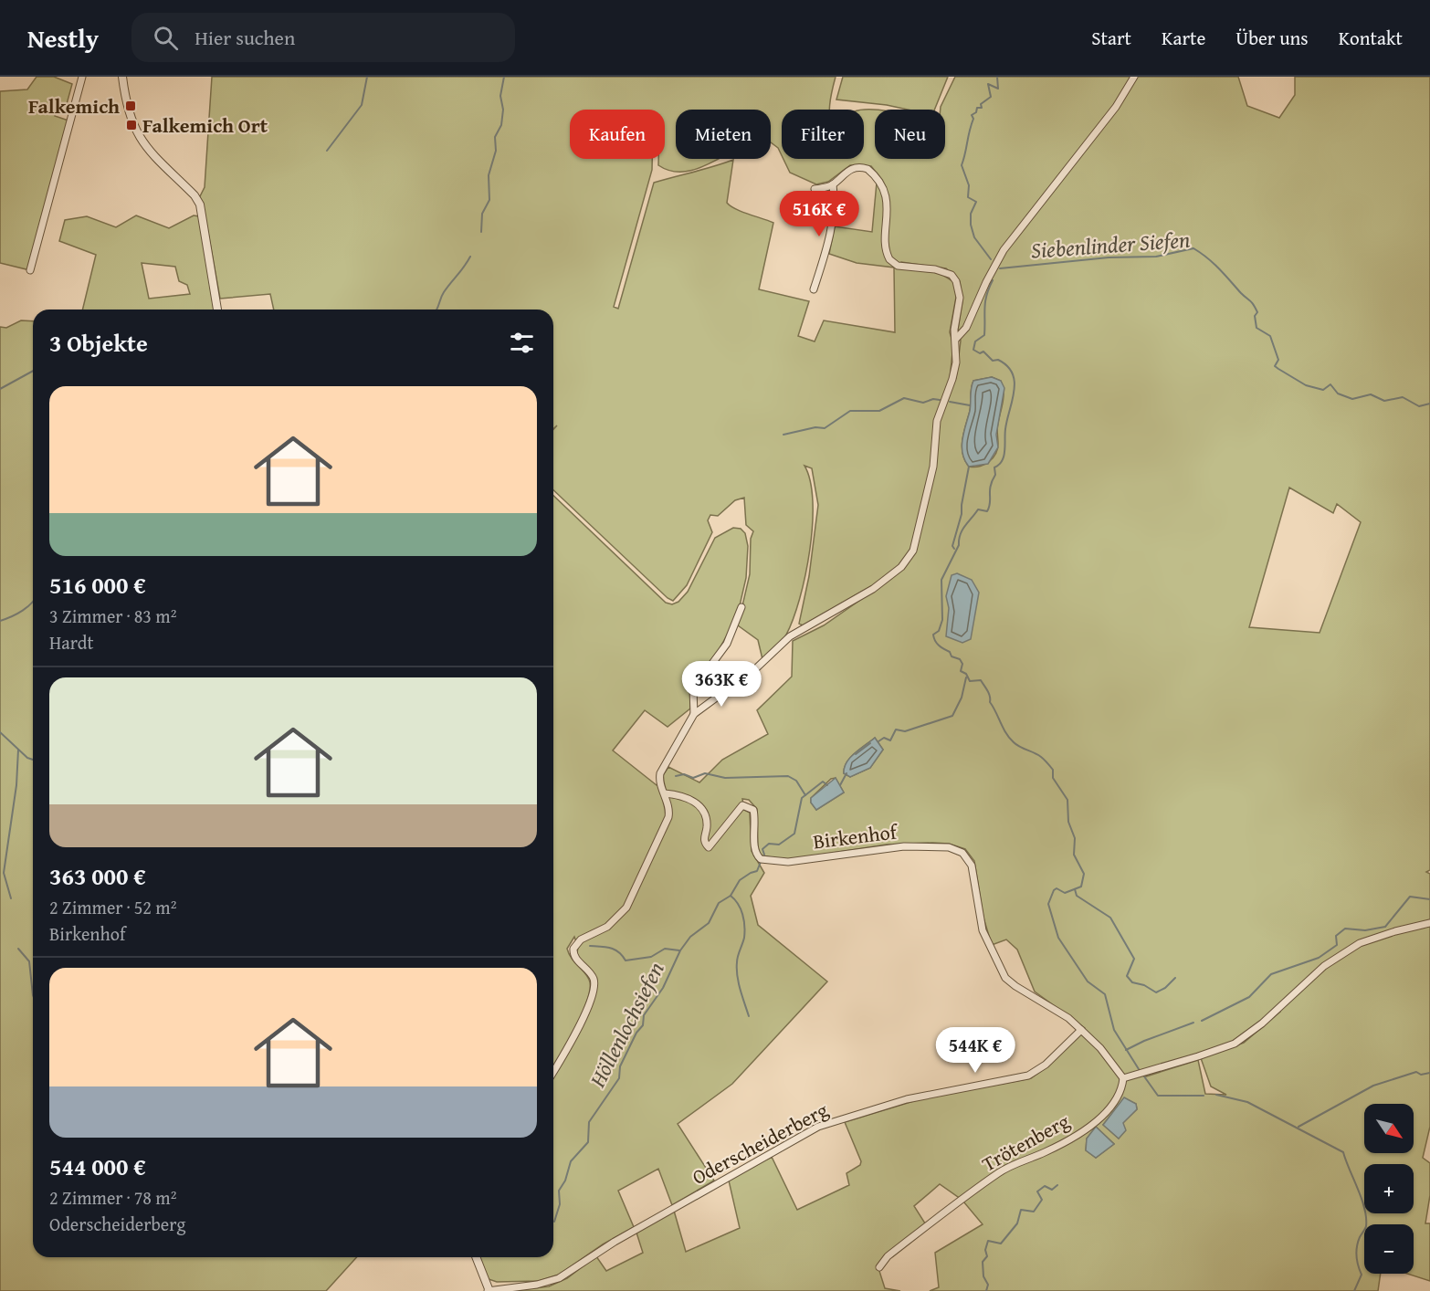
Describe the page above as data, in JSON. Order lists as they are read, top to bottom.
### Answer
{
  "streets": {
    "street": ["Birkenhof", "Trötenberg", "Oderscheiderberg"]
  },
  "crossings": [
    ["Birkenhof", "Oderscheiderberg"]
  ],
  "water": ["Siebenlinder Siefen", "Höllenlochsiefen"],
  "places": {
    "transit": ["Falkemich", "Falkemich Ort"]
  },
  "north": "bottom right",
  "page": {
    "header": "Nestly",
    "search": "Hier suchen",
    "nav": [
      "Start",
      "Karte",
      "Über uns",
      "Kontakt"
    ],
    "chip": [
      "Kaufen",
      "Mieten",
      "Filter",
      "Neu"
    ],
    "price": ["516K €", "363K €", "544K €"],
    "heading": "3 Objekte",
    "list": [
      {
        "name": "516 000 €",
        "note": "3 Zimmer · 83 m² · Hardt"
      },
      {
        "name": "363 000 €",
        "note": "2 Zimmer · 52 m² · Birkenhof"
      },
      {
        "name": "544 000 €",
        "note": "2 Zimmer · 78 m² · Oderscheiderberg"
      }
    ],
    "map_buttons": ["+", "−"]
  }
}
